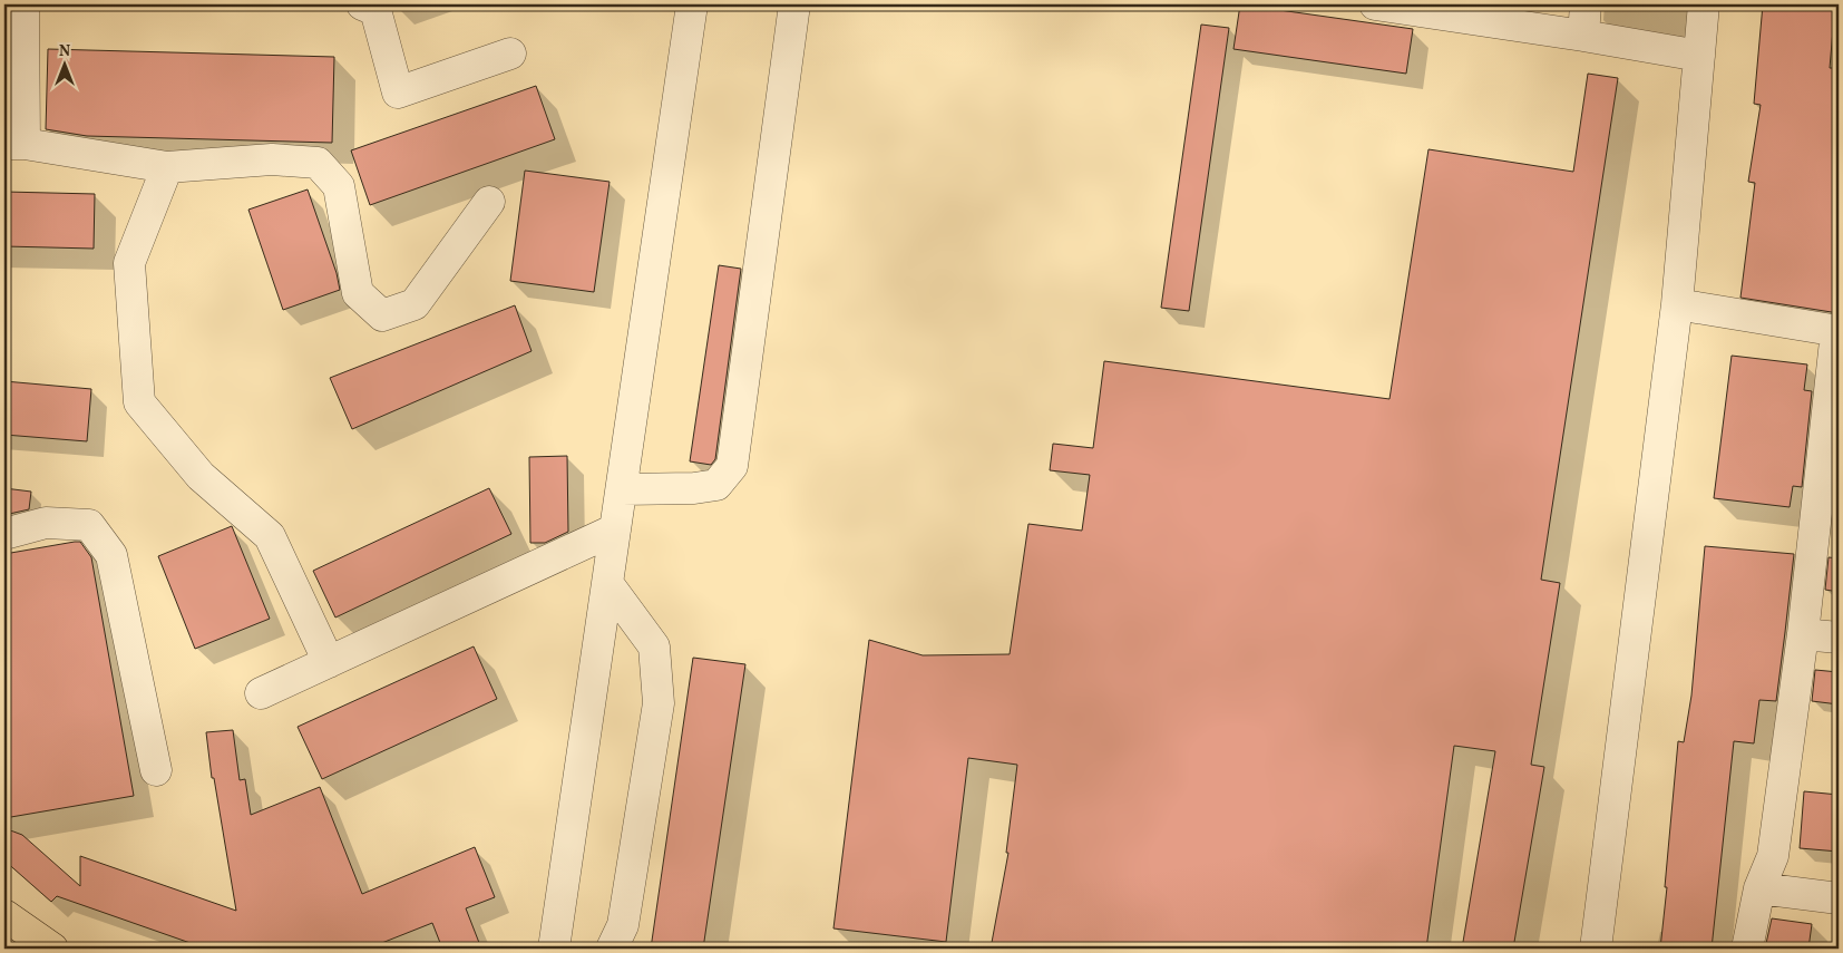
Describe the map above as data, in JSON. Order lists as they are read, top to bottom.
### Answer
{
  "north": "top"
}
